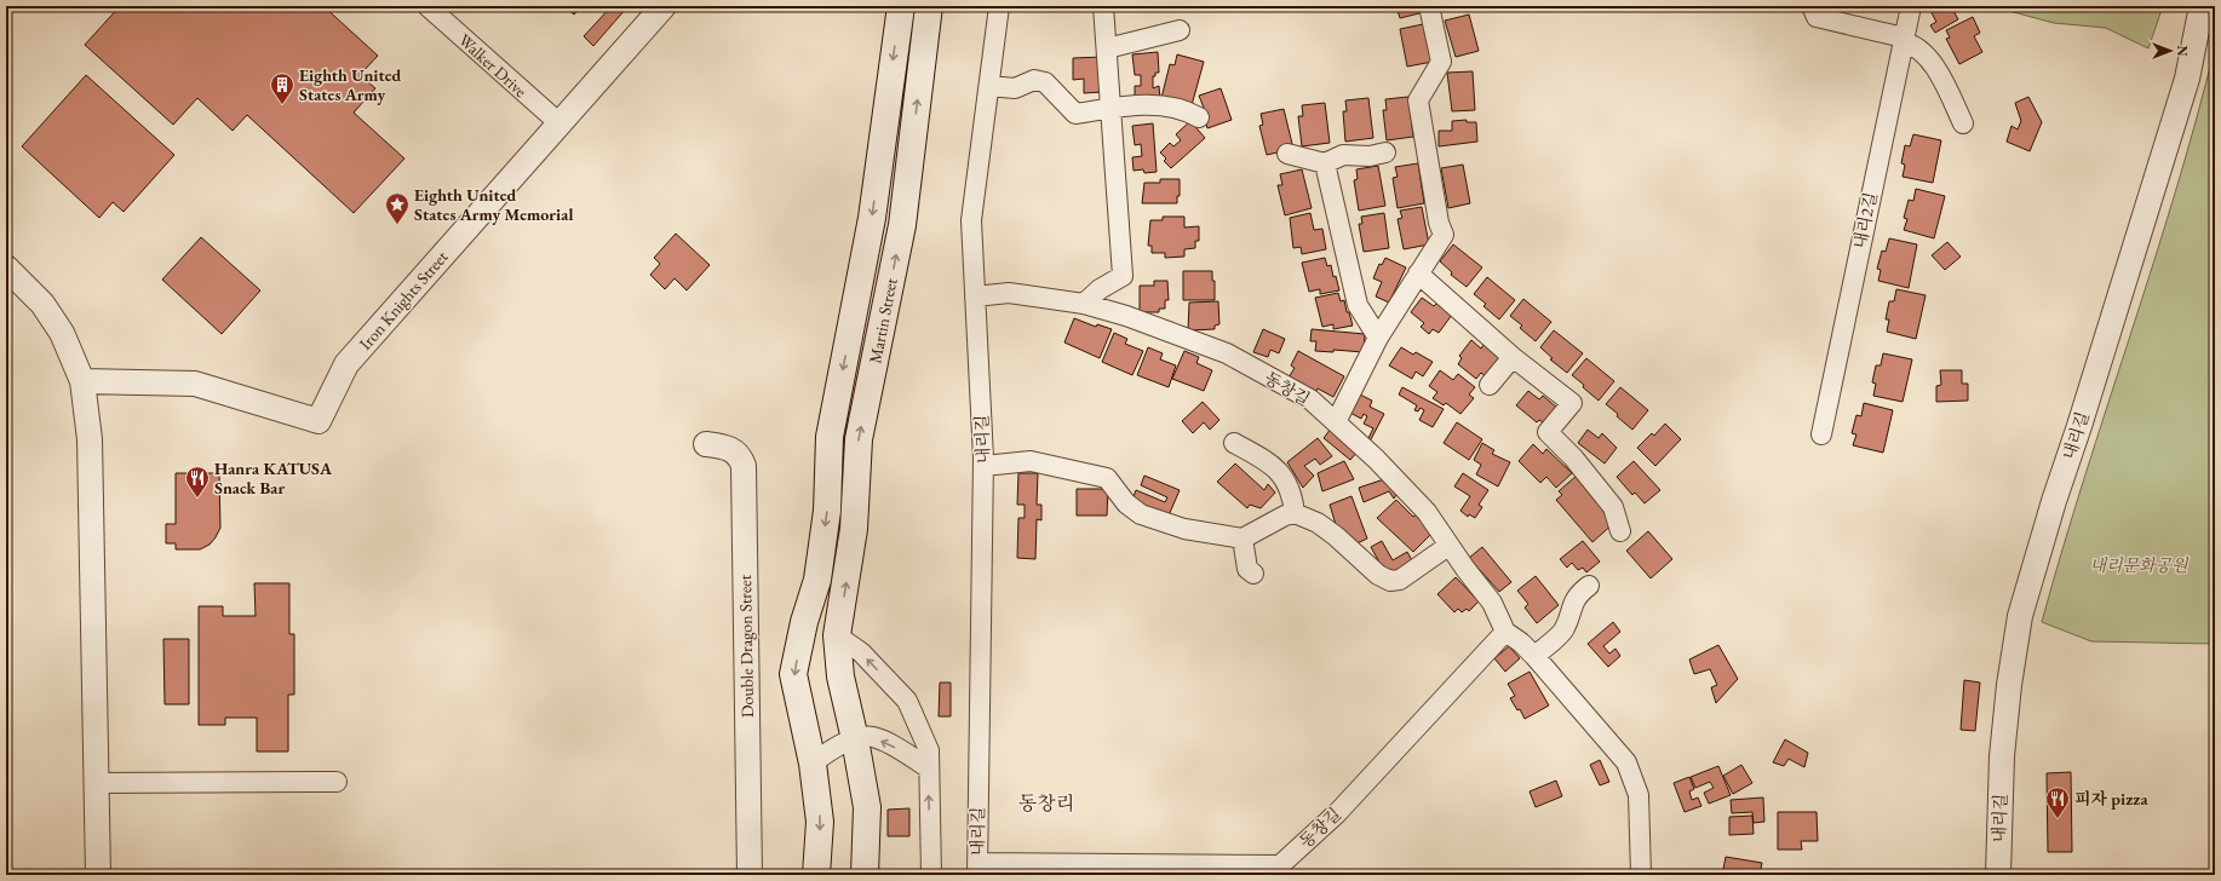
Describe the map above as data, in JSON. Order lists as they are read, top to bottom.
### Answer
{
  "streets": {
    "main road": ["Martin Street"],
    "street": [
      "Walker Drive",
      "내리2길",
      "Iron Knights Street",
      "동창길",
      "내리길",
      "Double Dragon Street"
    ]
  },
  "crossings": [
    ["Walker Drive", "Iron Knights Street"],
    ["동창길", "내리길"]
  ],
  "districts": ["동창리"],
  "parks": ["내리문화공원"],
  "places": {
    "building": ["Eighth United States Army"],
    "place": ["Eighth United States Army Memorial"],
    "restaurant": ["Hanra KATUSA Snack Bar", "피자 pizza"]
  },
  "north": "right"
}
